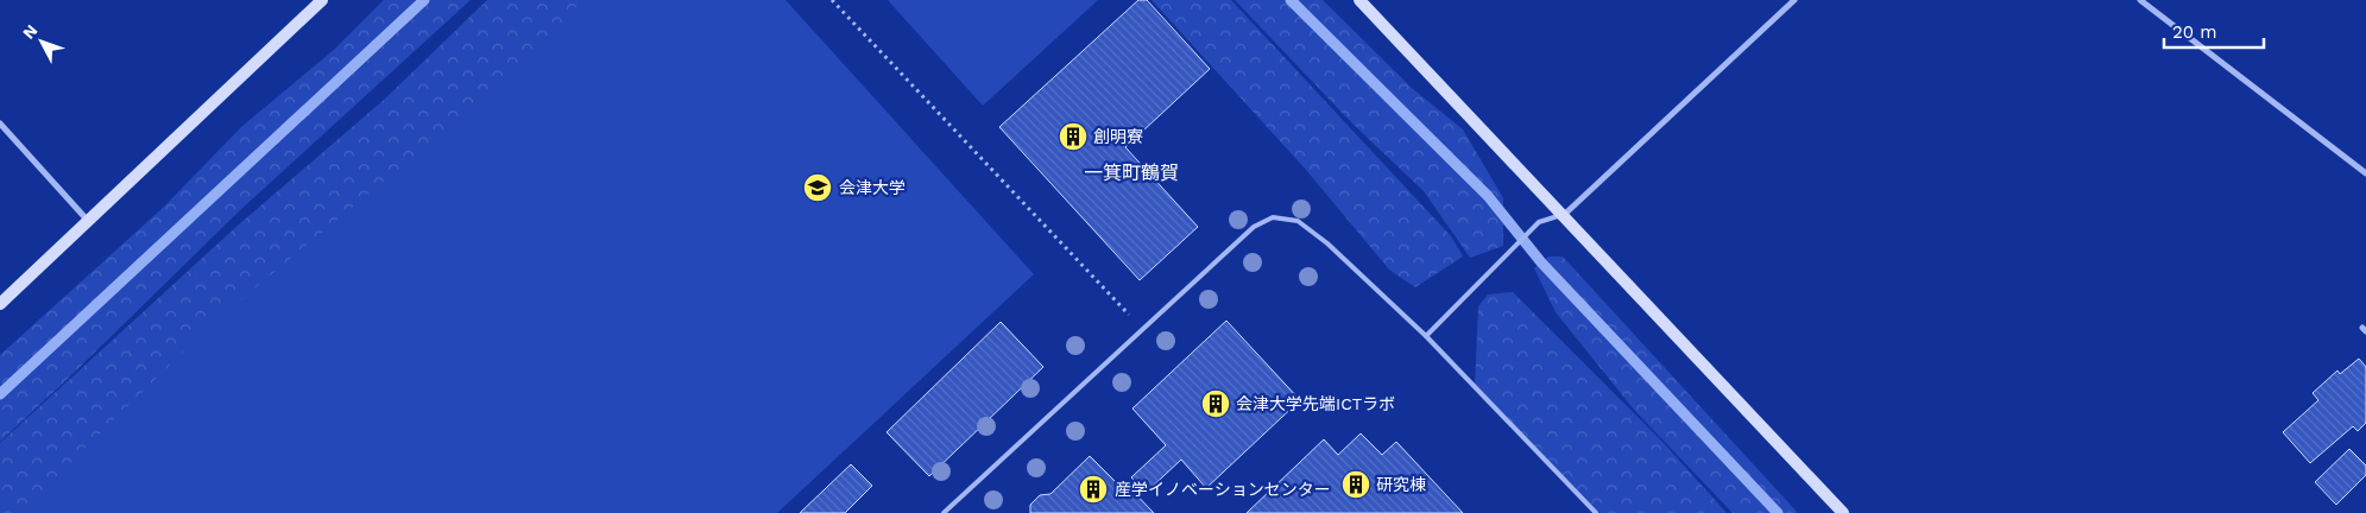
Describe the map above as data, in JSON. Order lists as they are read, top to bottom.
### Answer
{
  "districts": ["一箕町鶴賀"],
  "places": {
    "building": [
      "創明寮",
      "会津大学先端ICTラボ",
      "研究棟",
      "産学イノベーションセンター"
    ],
    "school or university": ["会津大学"]
  },
  "scale_bar": "20 m",
  "north": "top left"
}
